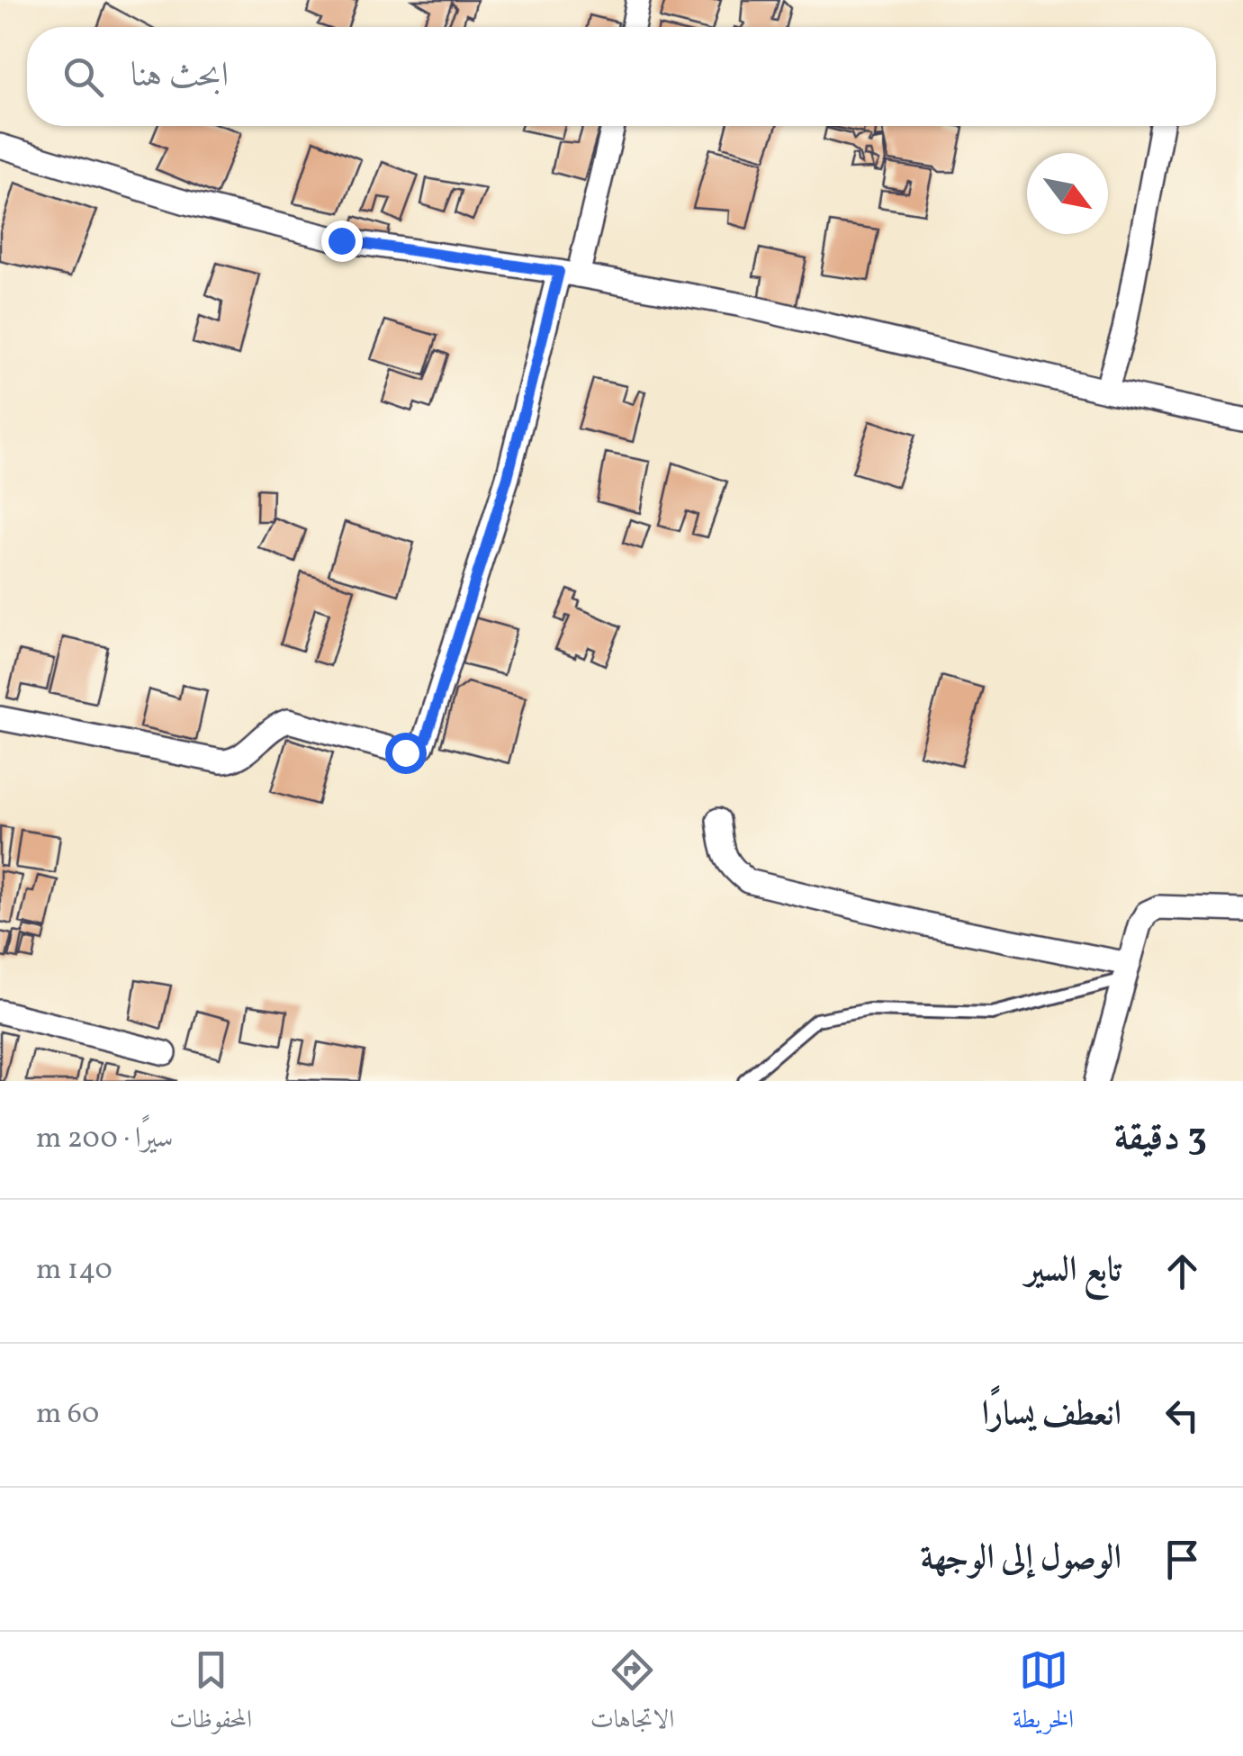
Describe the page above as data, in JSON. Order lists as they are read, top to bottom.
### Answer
{
  "north": "bottom right",
  "page": {
    "search": "ابحث هنا",
    "heading": ["3 دقيقة", "سيرًا · 200 m"],
    "list": [
      ["تابع السير", "140 m"],
      ["انعطف يسارًا", "60 m"],
      "الوصول إلى الوجهة"
    ],
    "nav": ["الخريطة", "الاتجاهات", "المحفوظات"]
  }
}
